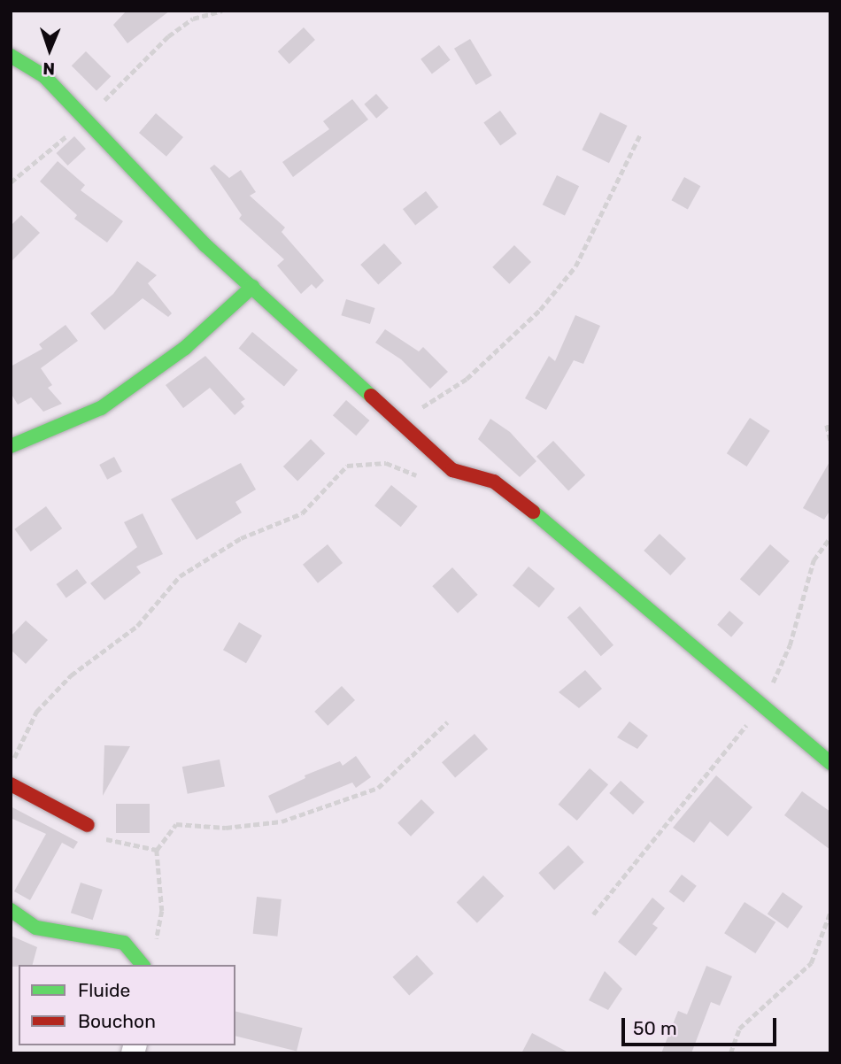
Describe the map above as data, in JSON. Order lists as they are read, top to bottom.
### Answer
{
  "legend": ["Fluide", "Bouchon"],
  "scale_bar": "50 m",
  "north": "bottom"
}
